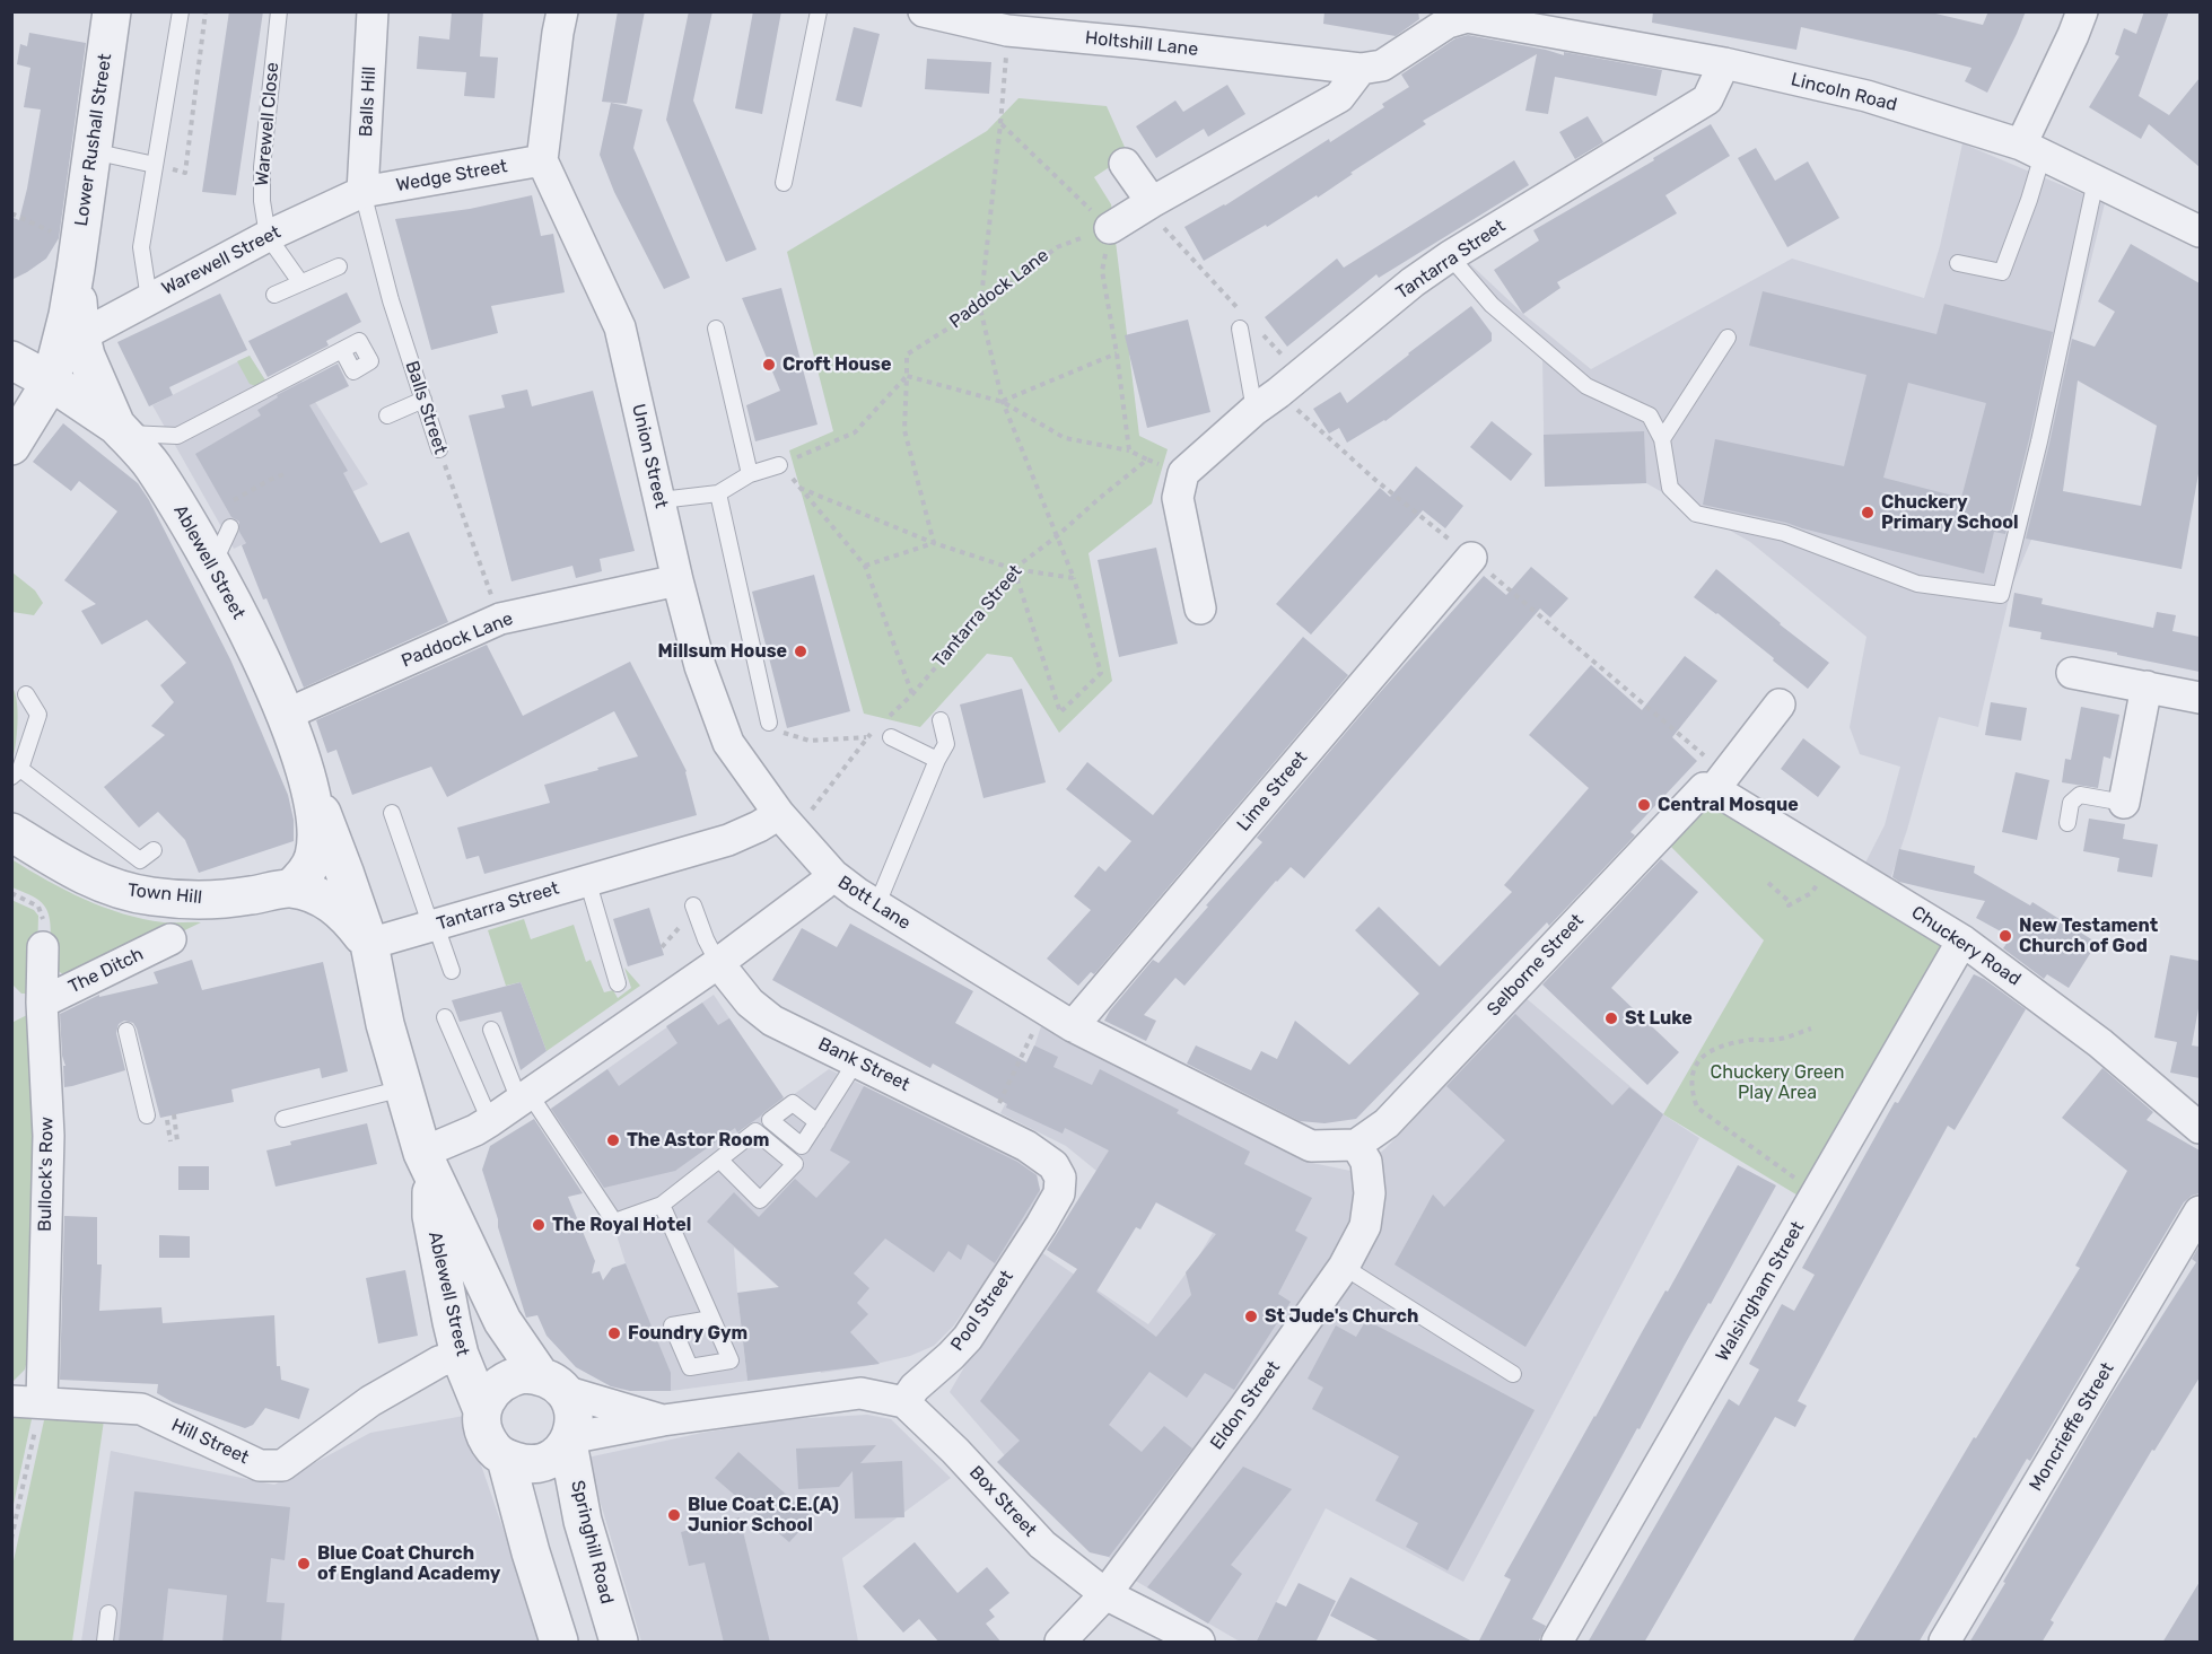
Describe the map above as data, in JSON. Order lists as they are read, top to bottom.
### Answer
{
  "streets": {
    "street": [
      "Holtshill Lane",
      "Lincoln Road",
      "Balls Hill",
      "Lower Rushall Street",
      "Wedge Street",
      "Tantarra Street",
      "Warewell Street",
      "Paddock Lane",
      "Union Street",
      "Ablewell Street",
      "Lime Street",
      "Town Hill",
      "Bott Lane",
      "Chuckery Road",
      "Selborne Street",
      "The Ditch",
      "Bank Street",
      "Bullock's Row",
      "Walsingham Street",
      "Pool Street",
      "Eldon Street",
      "Moncrieffe Street",
      "Hill Street",
      "Box Street",
      "Springhill Road"
    ],
    "lane": ["Warewell Close", "Balls Street"]
  },
  "crossings": [
    ["Lincoln Road", "Tantarra Street"],
    ["Balls Hill", "Wedge Street"],
    ["Balls Hill", "Warewell Street"],
    ["Balls Hill", "Balls Street"],
    ["Warewell Close", "Warewell Street"],
    ["Lower Rushall Street", "Warewell Street"],
    ["Lower Rushall Street", "Ablewell Street"],
    ["Wedge Street", "Warewell Street"],
    ["Wedge Street", "Balls Street"],
    ["Wedge Street", "Union Street"],
    ["Tantarra Street", "Union Street"],
    ["Tantarra Street", "Ablewell Street"],
    ["Warewell Street", "Balls Street"],
    ["Paddock Lane", "Balls Street"],
    ["Paddock Lane", "Union Street"],
    ["Paddock Lane", "Ablewell Street"],
    ["Union Street", "Bott Lane"],
    ["Ablewell Street", "Town Hill"],
    ["Ablewell Street", "Bott Lane"],
    ["Ablewell Street", "Hill Street"],
    ["Ablewell Street", "Springhill Road"],
    ["Lime Street", "Bott Lane"],
    ["Bott Lane", "Selborne Street"],
    ["Bott Lane", "Bank Street"],
    ["Bott Lane", "Eldon Street"],
    ["Chuckery Road", "Selborne Street"],
    ["Chuckery Road", "Walsingham Street"],
    ["Selborne Street", "Eldon Street"],
    ["The Ditch", "Bullock's Row"],
    ["Bank Street", "Pool Street"],
    ["Bullock's Row", "Hill Street"],
    ["Pool Street", "Box Street"],
    ["Eldon Street", "Box Street"]
  ],
  "parks": ["Chuckery Green Play Area"],
  "places": [
    "Croft House",
    "Chuckery Primary School",
    "Millsum House",
    "Central Mosque",
    "New Testament Church of God",
    "St Luke",
    "The Astor Room",
    "The Royal Hotel",
    "St Jude's Church",
    "Foundry Gym",
    "Blue Coat C.E.(A) Junior School",
    "Blue Coat Church of England Academy"
  ]
}
